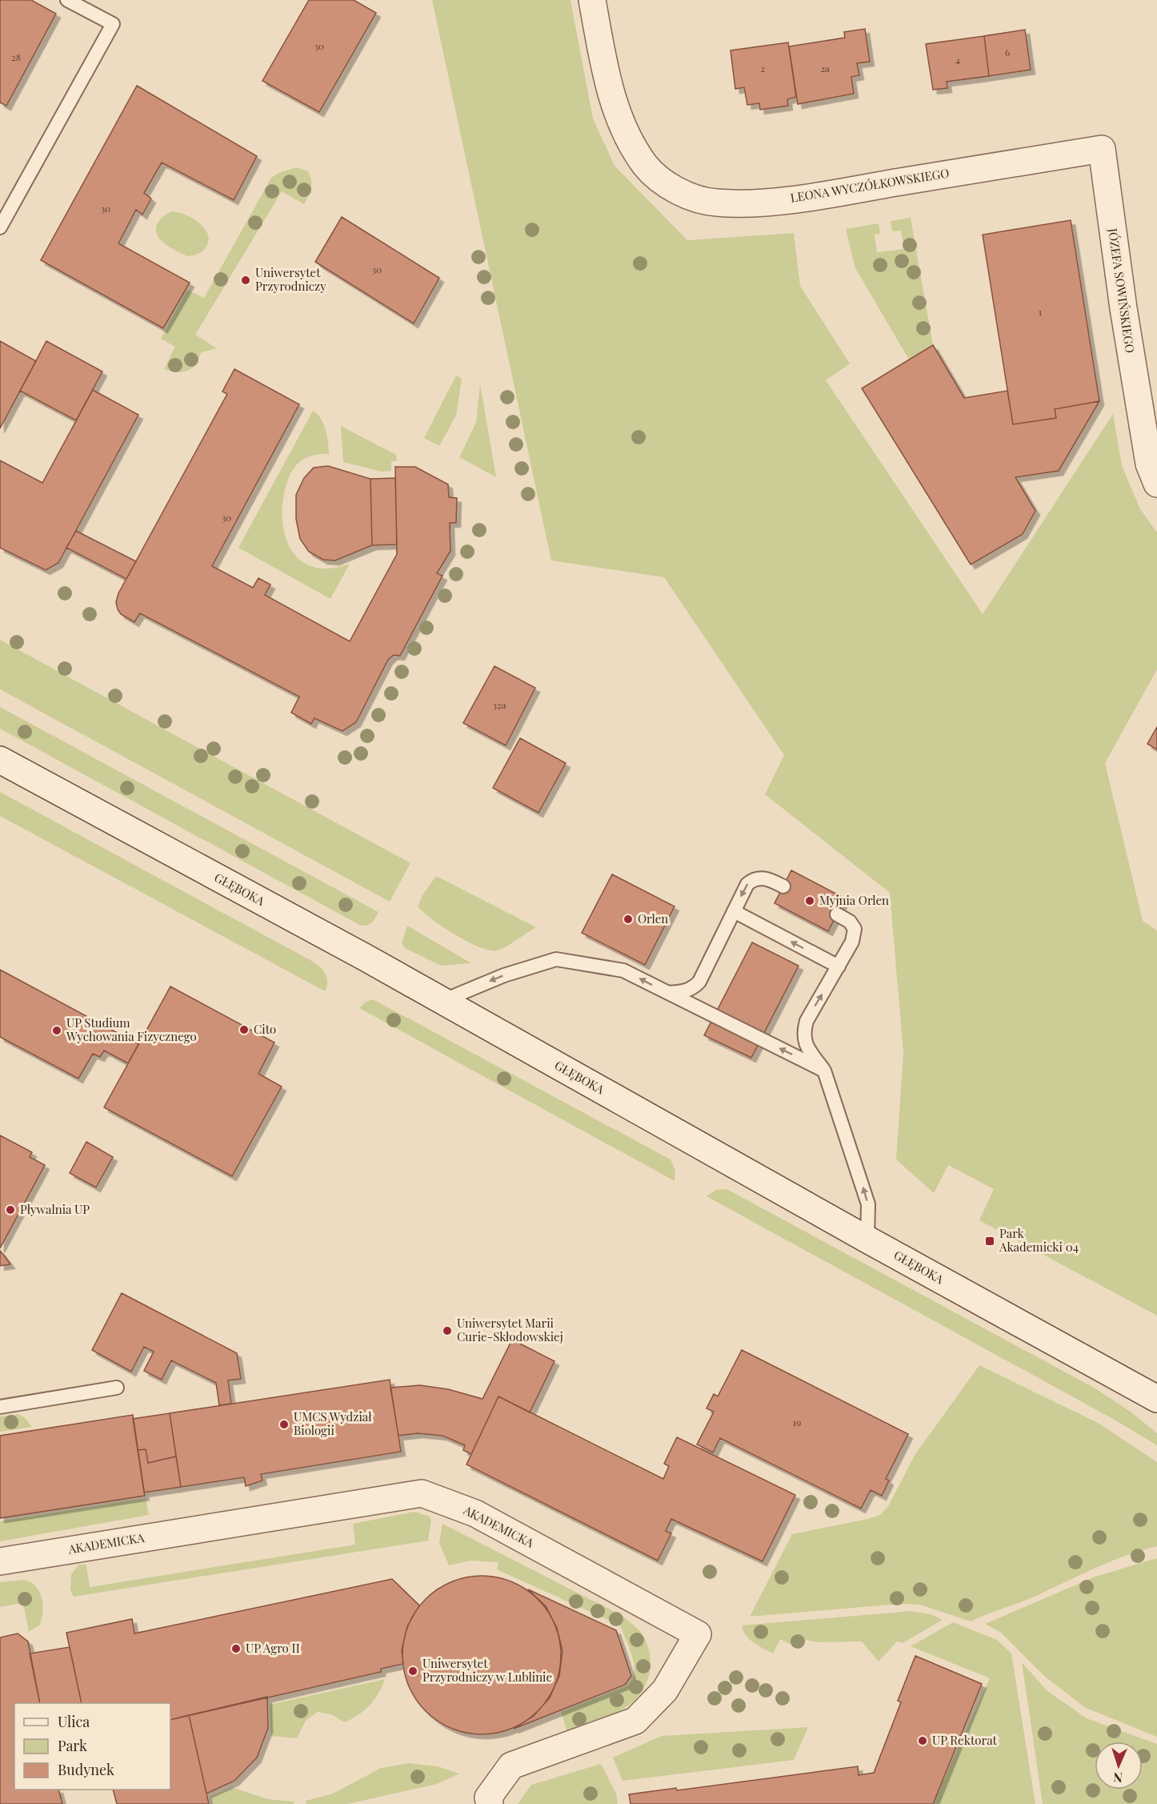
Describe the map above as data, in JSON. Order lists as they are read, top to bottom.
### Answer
{
  "streets": {
    "street": [
      "LEONA WYCZÓŁKOWSKIEGO",
      "JÓZEFA SOWIŃSKIEGO",
      "GŁĘBOKA",
      "AKADEMICKA"
    ]
  },
  "crossings": [
    ["LEONA WYCZÓŁKOWSKIEGO", "JÓZEFA SOWIŃSKIEGO"]
  ],
  "places": {
    "other": [
      "Uniwersytet Przyrodniczy",
      "Myjnia Orlen",
      "Orlen",
      "Cito",
      "UP Studium Wychowania Fizycznego",
      "Pływalnia UP",
      "Uniwersytet Marii Curie-Skłodowskiej",
      "UMCS Wydział Biologii",
      "UP Agro II",
      "Uniwersytet Przyrodniczy w Lublinie",
      "UP Rektorat"
    ],
    "transit": ["Park Akademicki 04"]
  },
  "house_numbers": [
    "30",
    "6",
    "28",
    "4",
    "2",
    "2a",
    "30",
    "30",
    "1",
    "30",
    "32a",
    "19"
  ],
  "legend": ["Ulica", "Park", "Budynek"],
  "north": "bottom"
}
